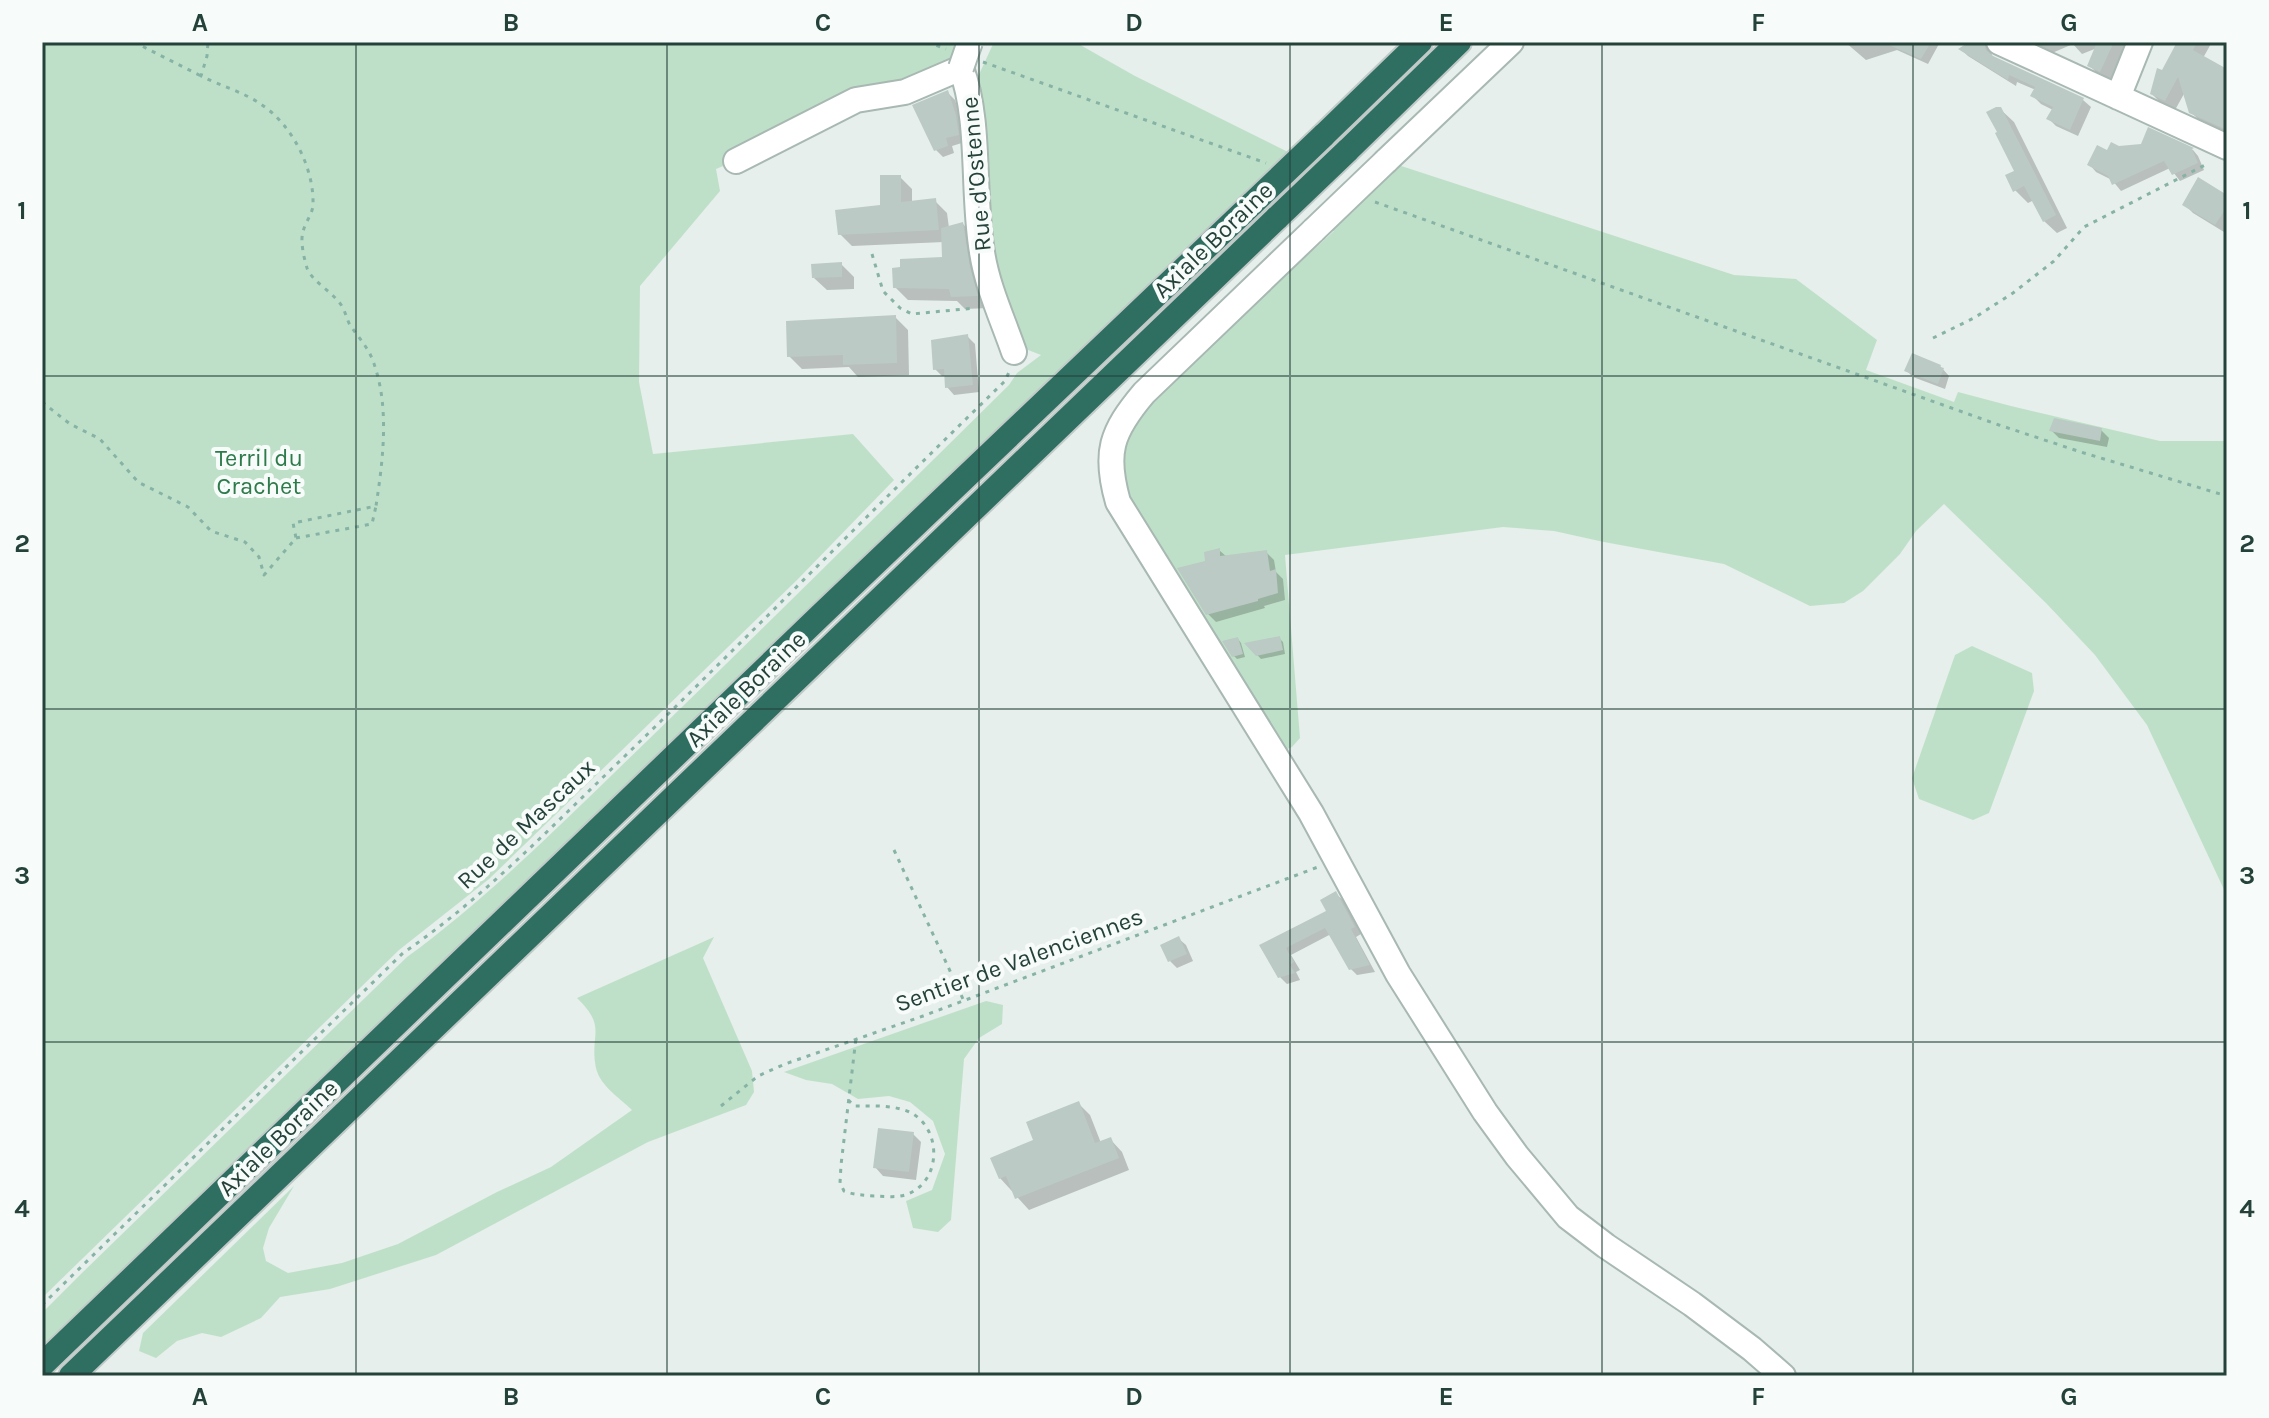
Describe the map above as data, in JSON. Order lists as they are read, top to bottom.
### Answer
{
  "streets": {
    "highway": ["Axiale Boraine"],
    "street": ["Rue d'Ostenne"],
    "path": ["Rue de Mascaux", "Sentier de Valenciennes"]
  },
  "crossings": [
    ["Rue d'Ostenne", "Rue de Mascaux"]
  ],
  "parks": ["Terril du Crachet"],
  "grid": {
    "columns": [
      "A",
      "B",
      "C",
      "D",
      "E",
      "F",
      "G"
    ],
    "rows": [
      "1",
      "2",
      "3",
      "4"
    ]
  }
}
